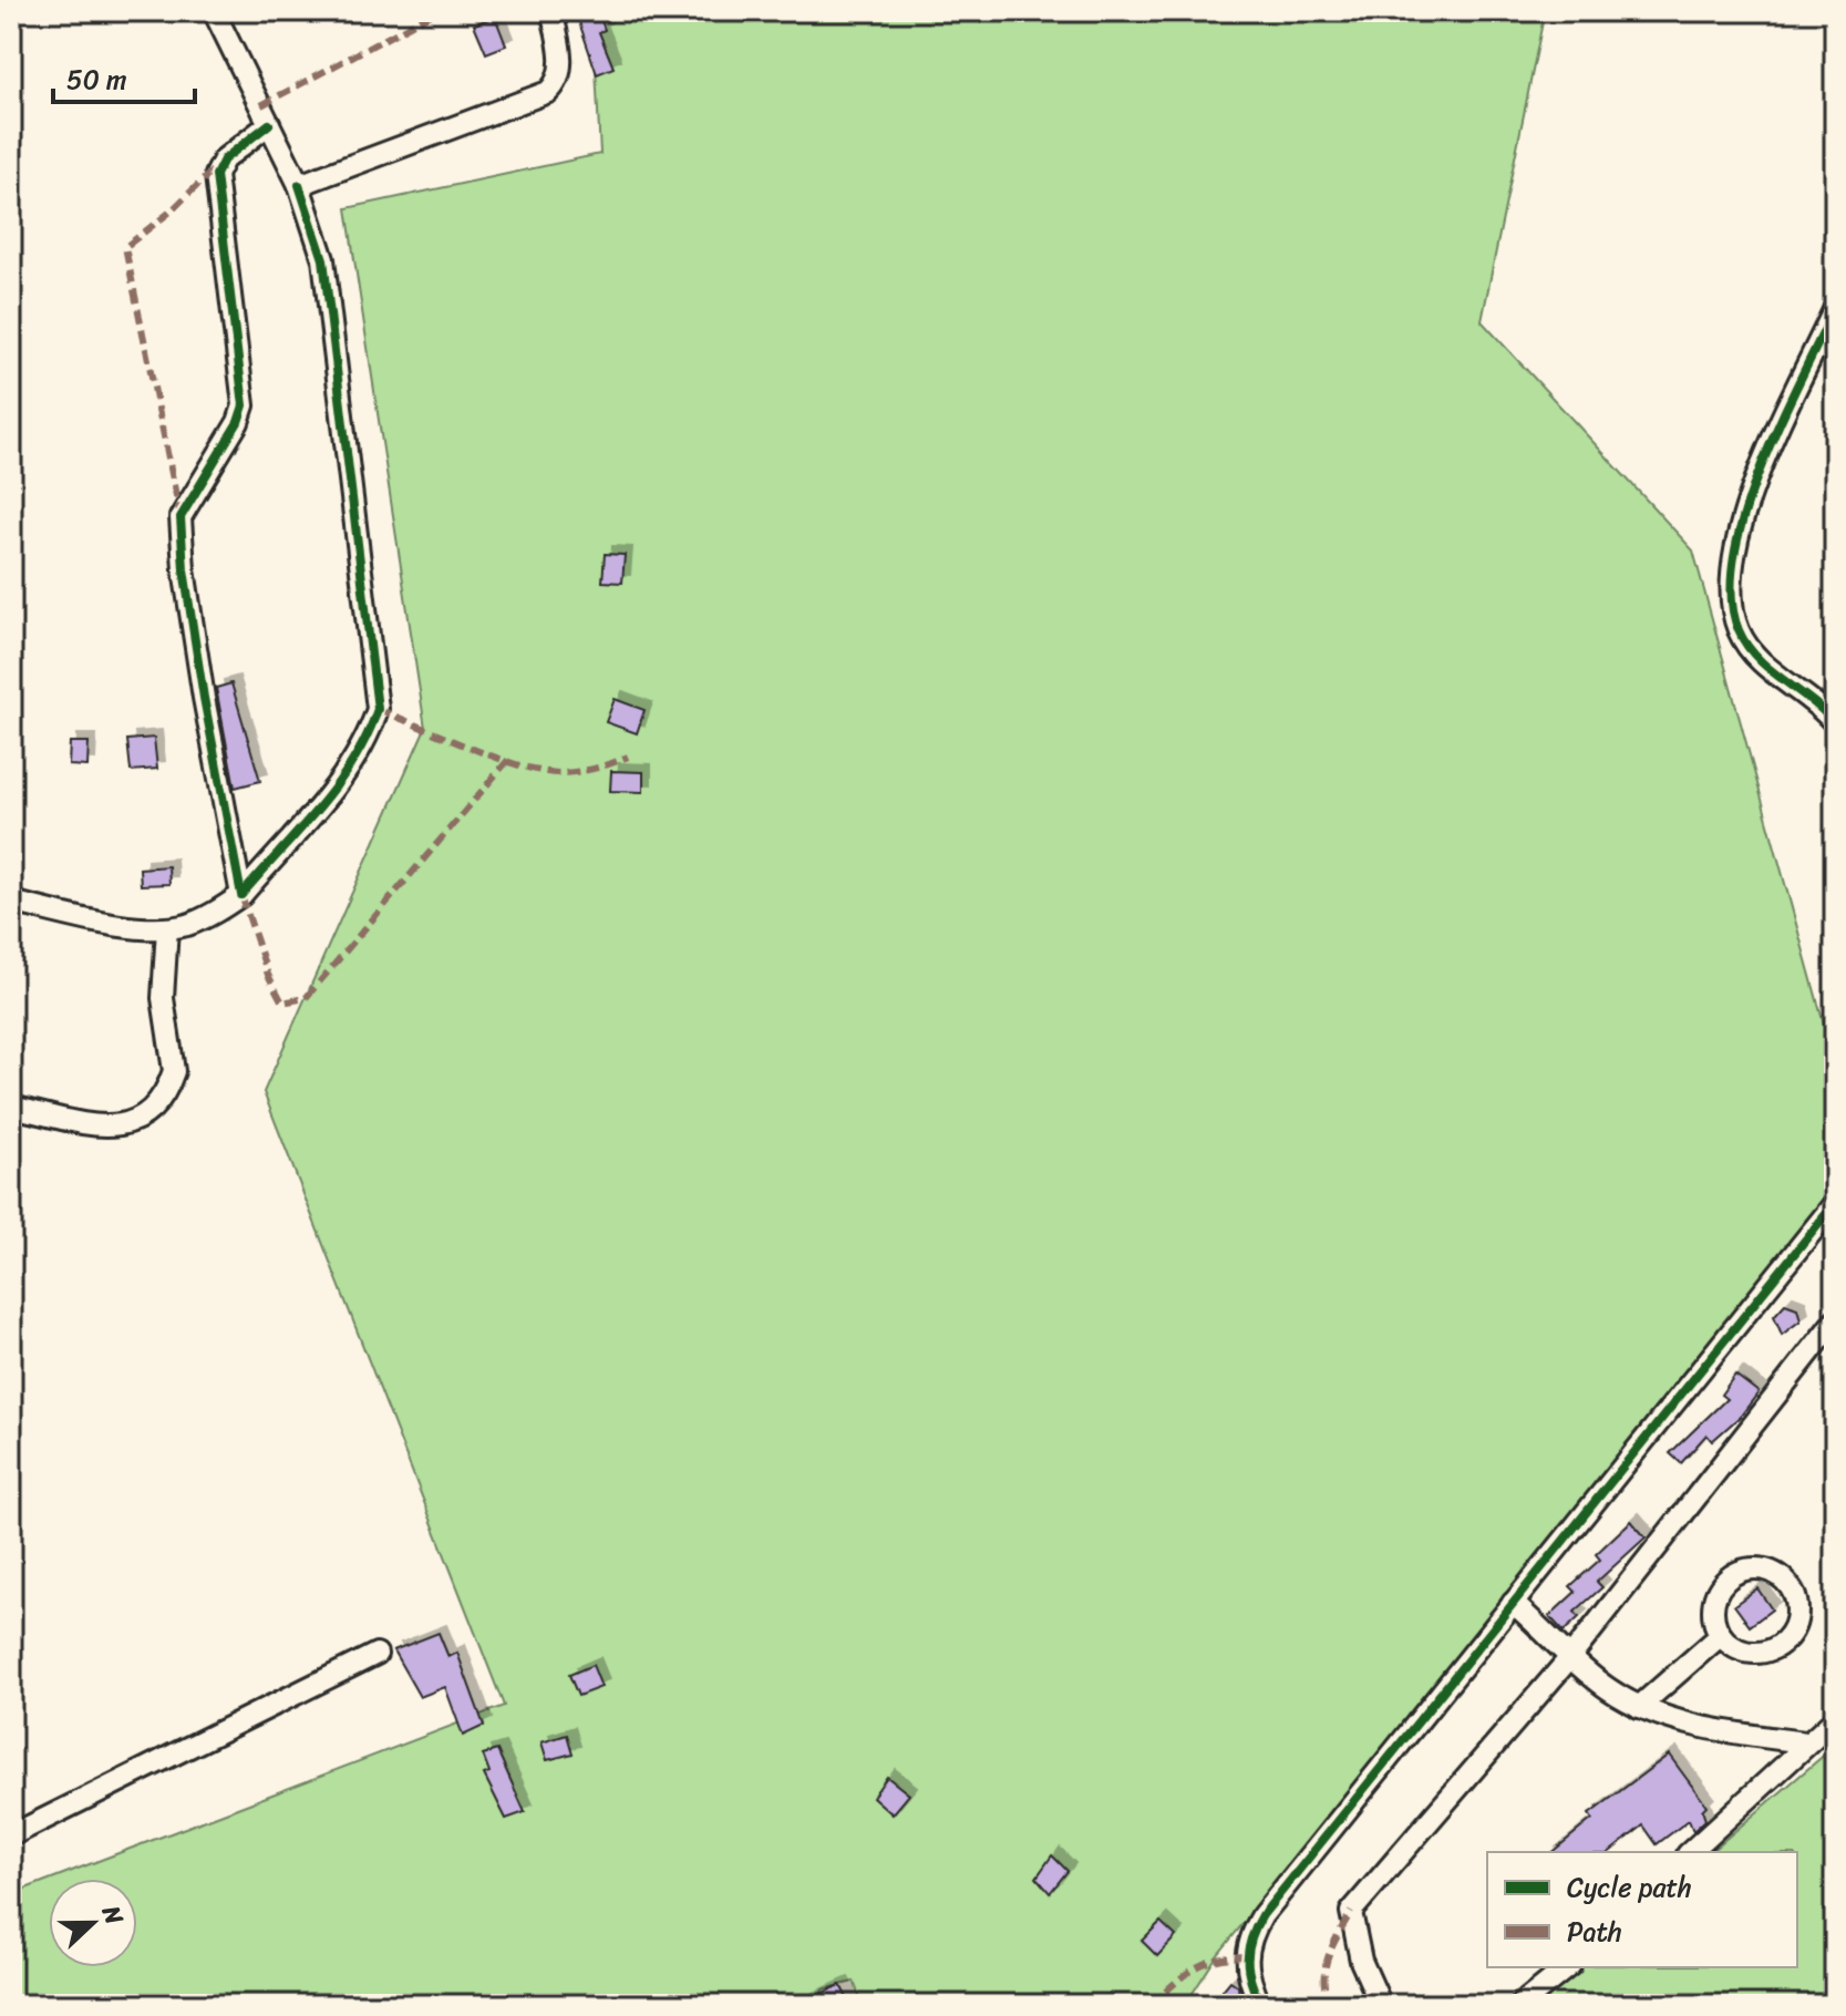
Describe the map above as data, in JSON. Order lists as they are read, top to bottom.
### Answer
{
  "legend": ["Cycle path", "Path"],
  "scale_bar": "50 m",
  "north": "right"
}
